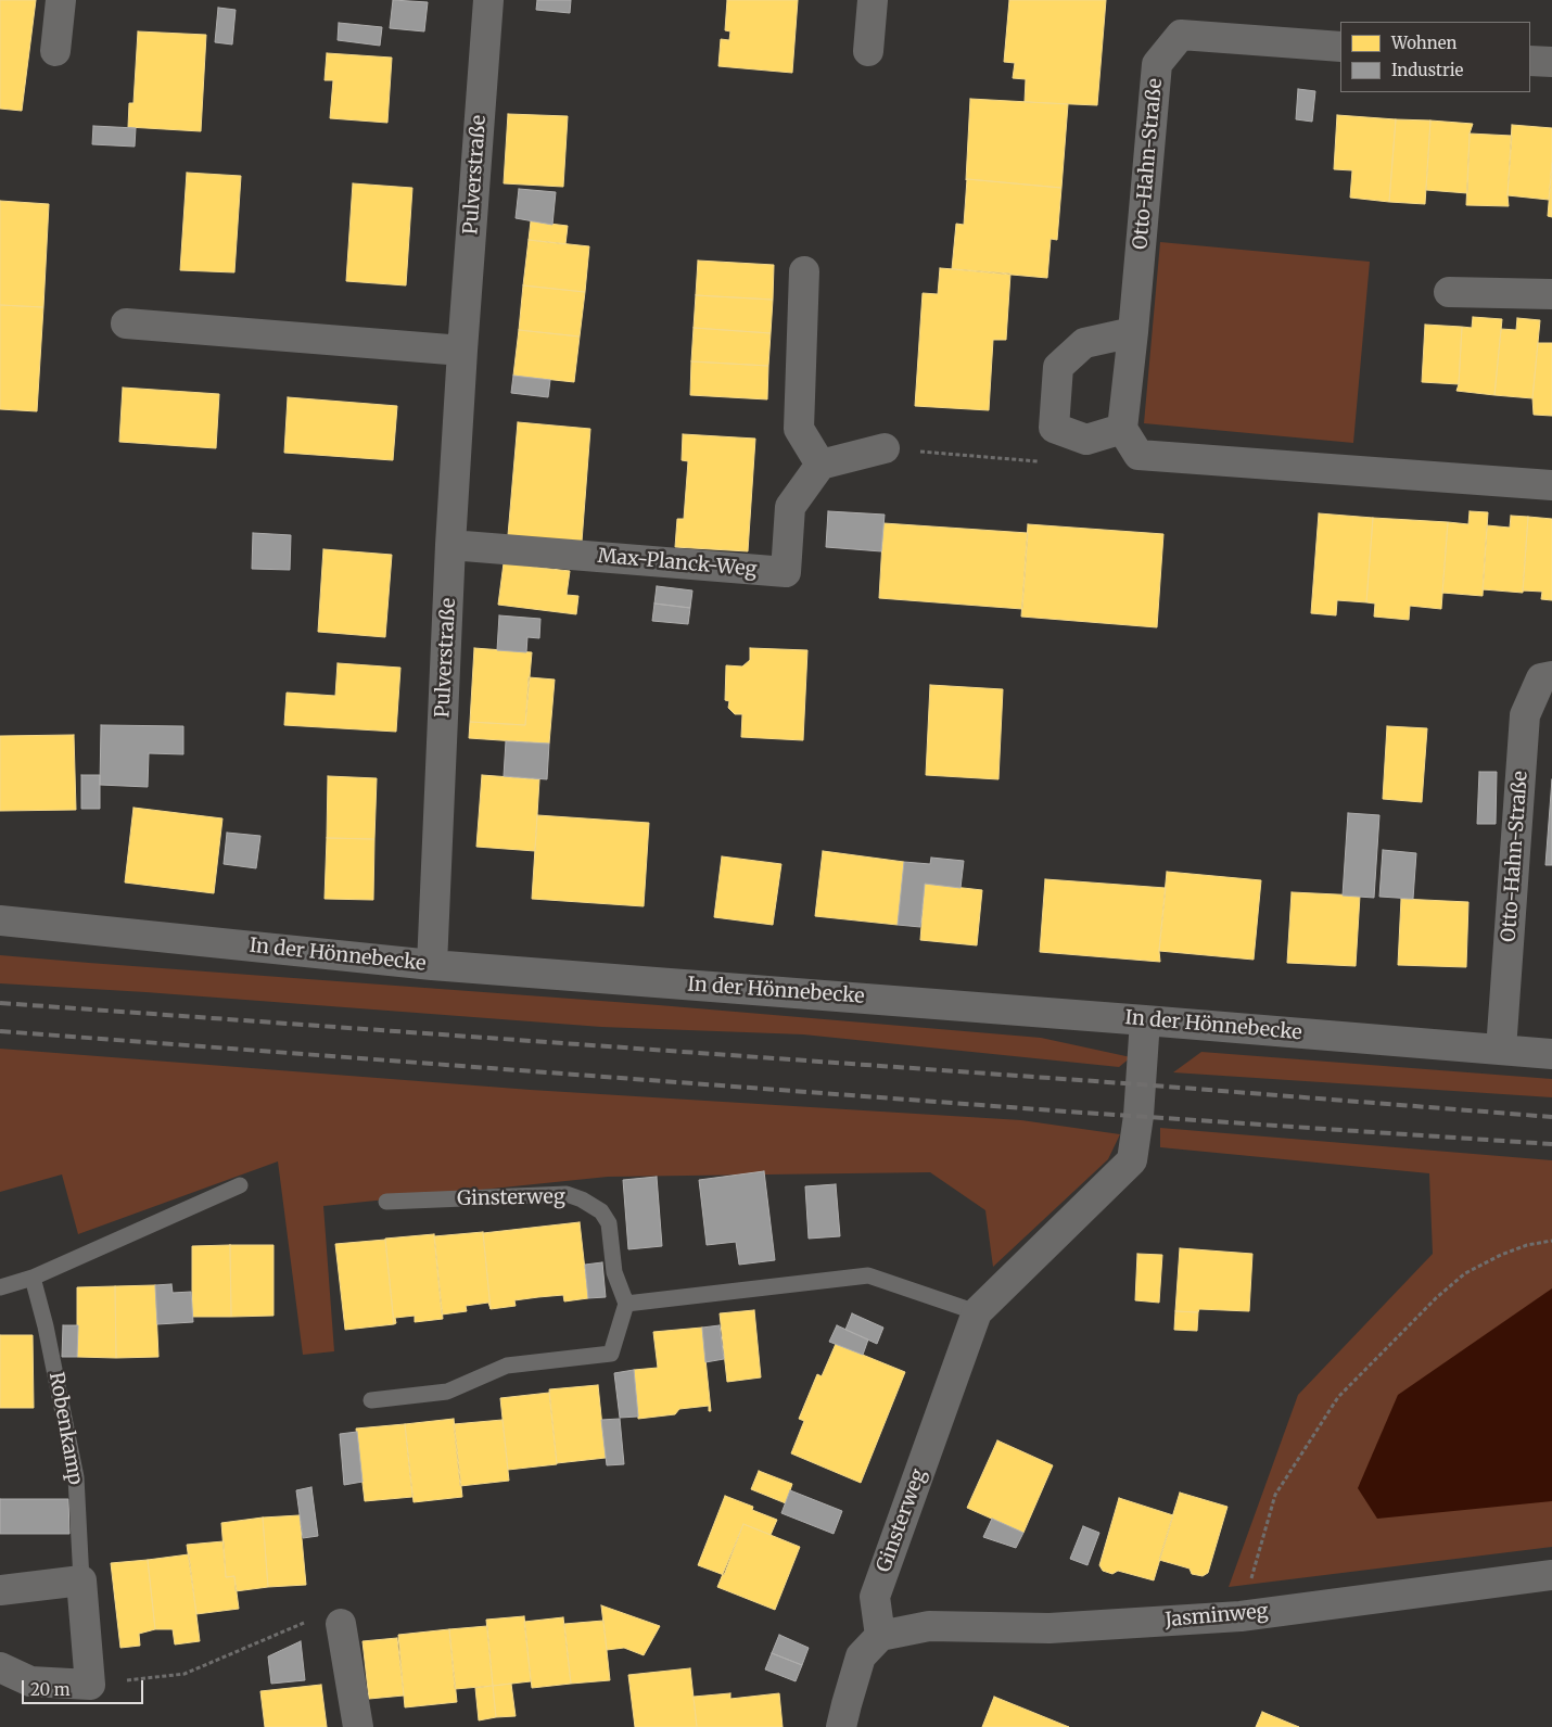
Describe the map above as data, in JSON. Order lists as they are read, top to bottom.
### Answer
{
  "streets": {
    "street": [
      "Otto-Hahn-Straße",
      "Pulverstraße",
      "Max-Planck-Weg",
      "In der Hönnebecke",
      "Ginsterweg",
      "Robenkamp",
      "Jasminweg"
    ]
  },
  "crossings": [
    ["Otto-Hahn-Straße", "In der Hönnebecke"],
    ["Pulverstraße", "Max-Planck-Weg"],
    ["Pulverstraße", "In der Hönnebecke"],
    ["In der Hönnebecke", "Ginsterweg"],
    ["Ginsterweg", "Jasminweg"]
  ],
  "legend": ["Wohnen", "Industrie"],
  "scale_bar": "20 m"
}
